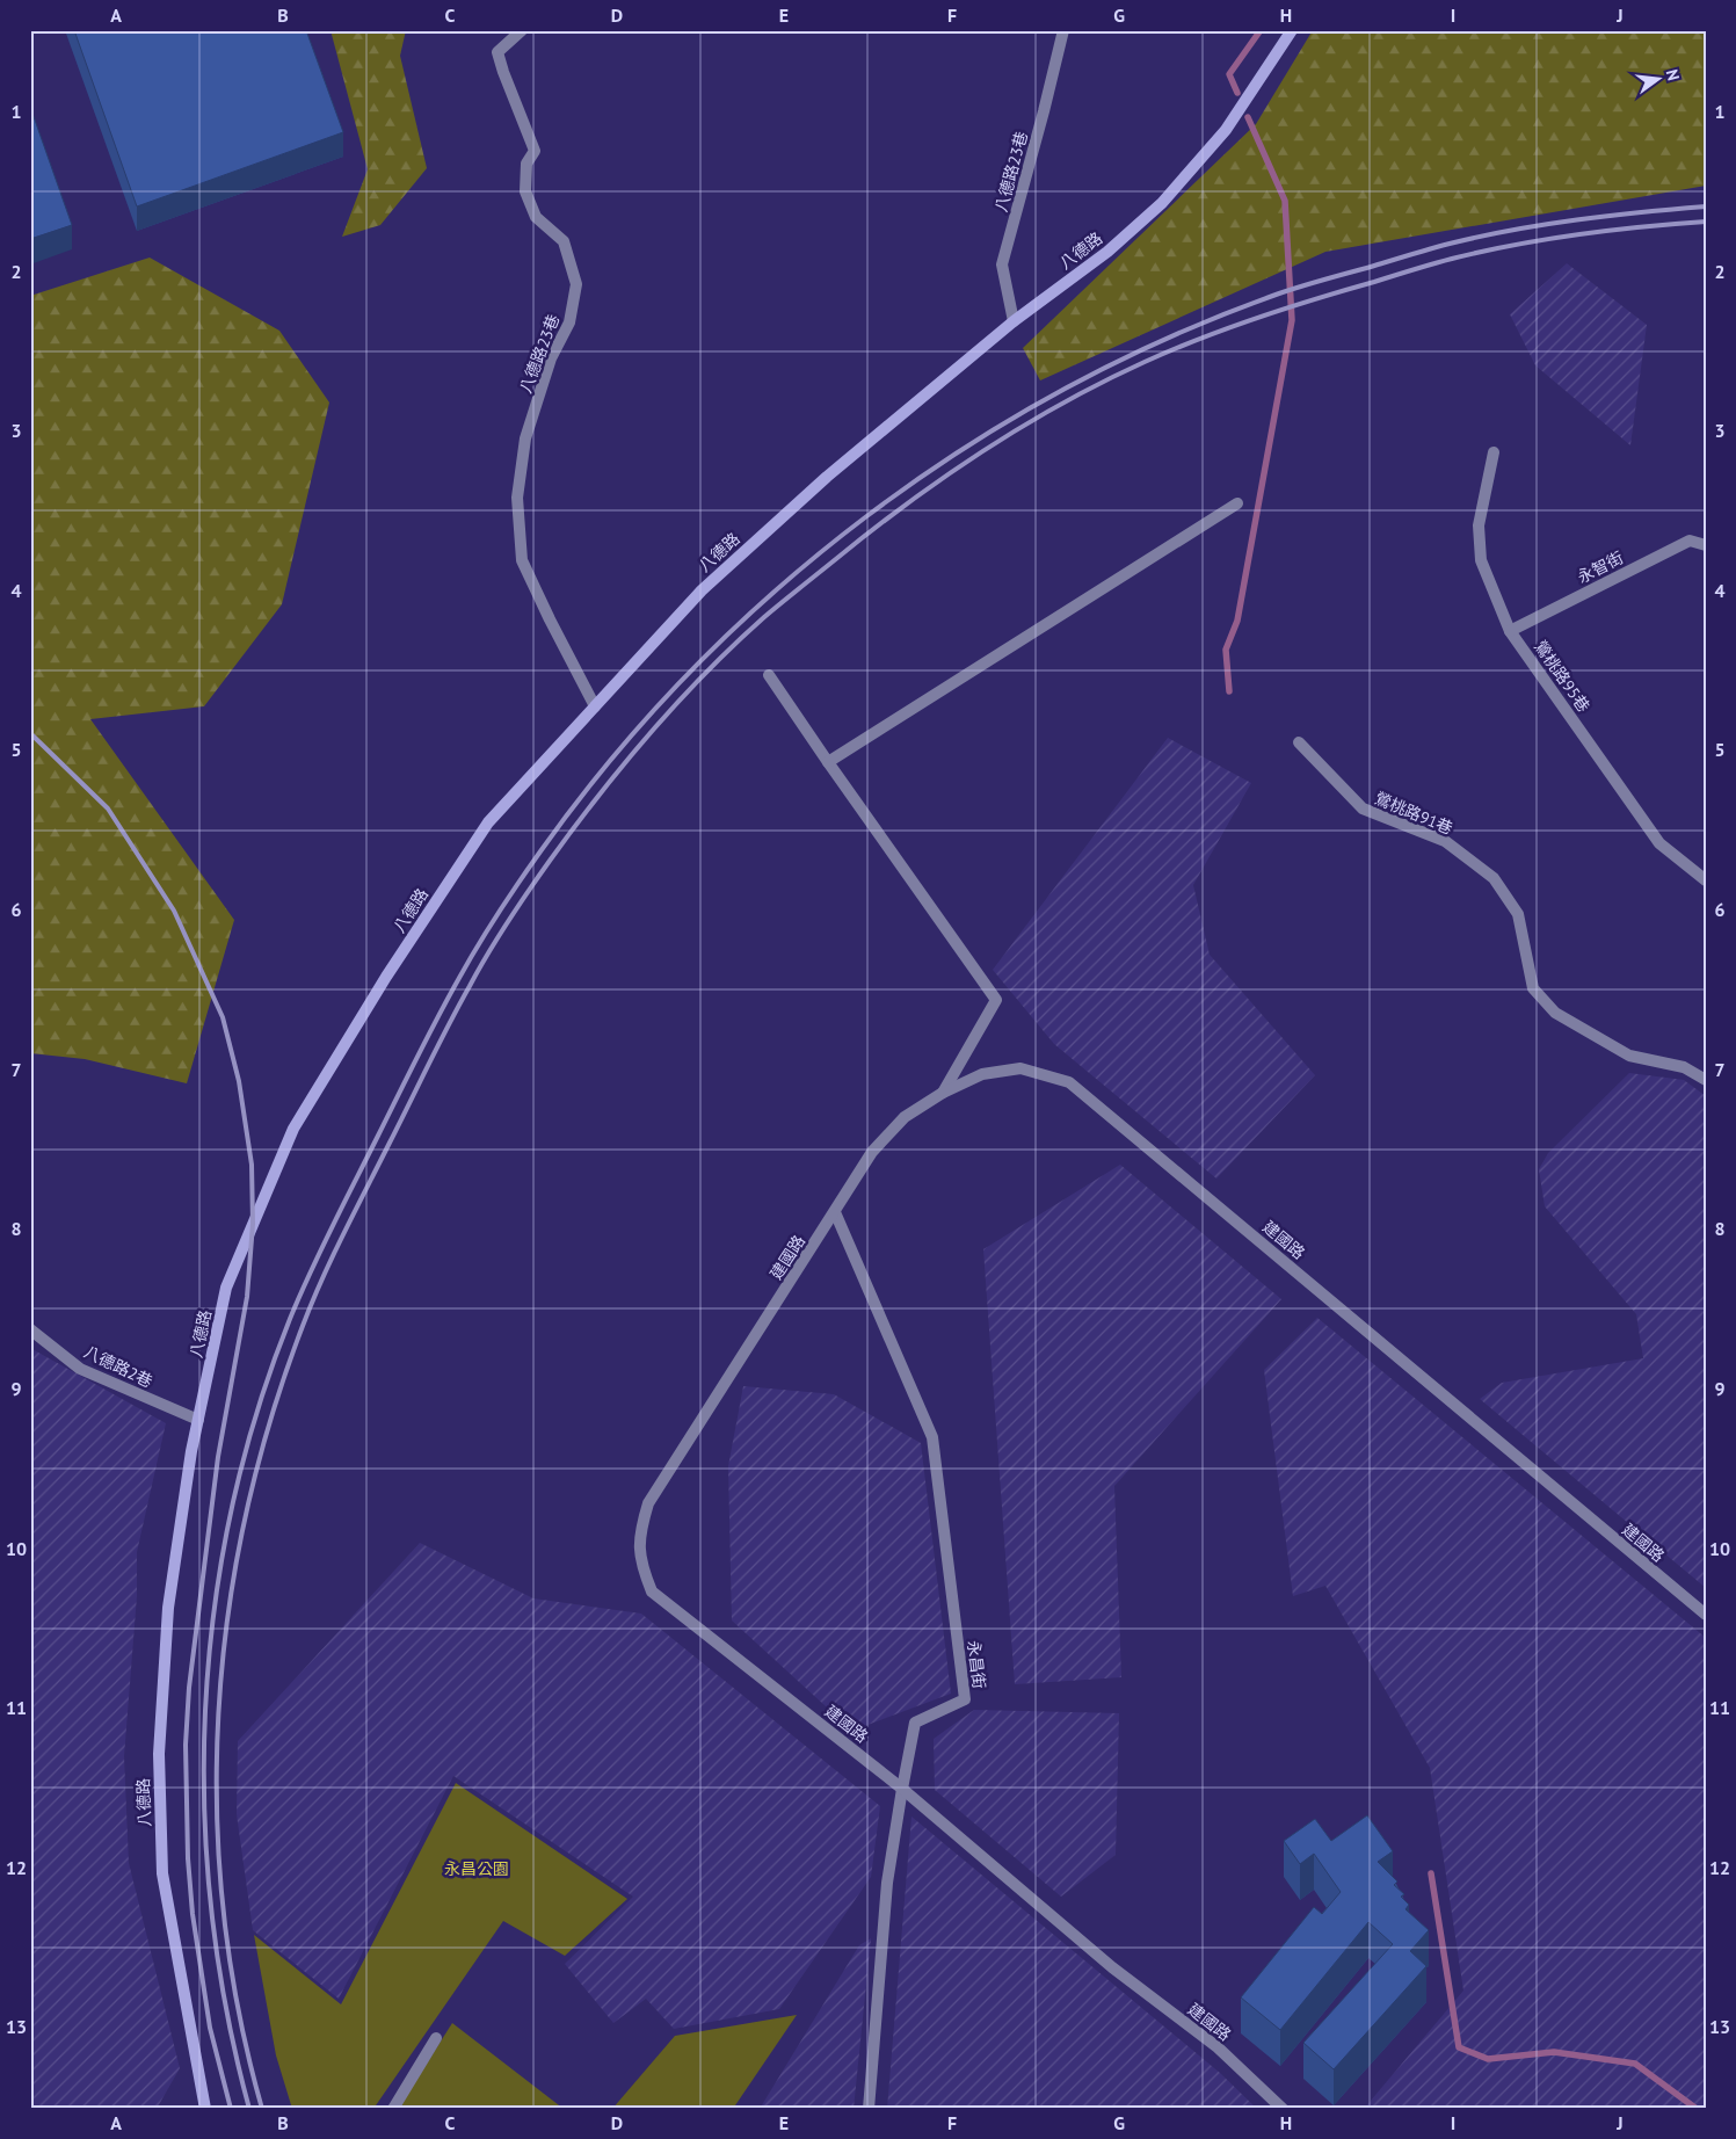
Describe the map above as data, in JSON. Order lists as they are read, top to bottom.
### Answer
{
  "streets": {
    "main road": ["八德路"],
    "street": [
      "八德路23巷",
      "永智街",
      "鶯桃路95巷",
      "鶯桃路91巷",
      "建國路",
      "八德路2巷",
      "永昌街"
    ]
  },
  "crossings": [
    ["八德路23巷", "八德路"],
    ["八德路", "八德路2巷"],
    ["永智街", "鶯桃路95巷"],
    ["建國路", "永昌街"]
  ],
  "parks": ["永昌公園"],
  "north": "right",
  "grid": {
    "columns": [
      "A",
      "B",
      "C",
      "D",
      "E",
      "F",
      "G",
      "H",
      "I",
      "J"
    ],
    "rows": [
      "1",
      "2",
      "3",
      "4",
      "5",
      "6",
      "7",
      "8",
      "9",
      "10",
      "11",
      "12",
      "13"
    ]
  }
}
